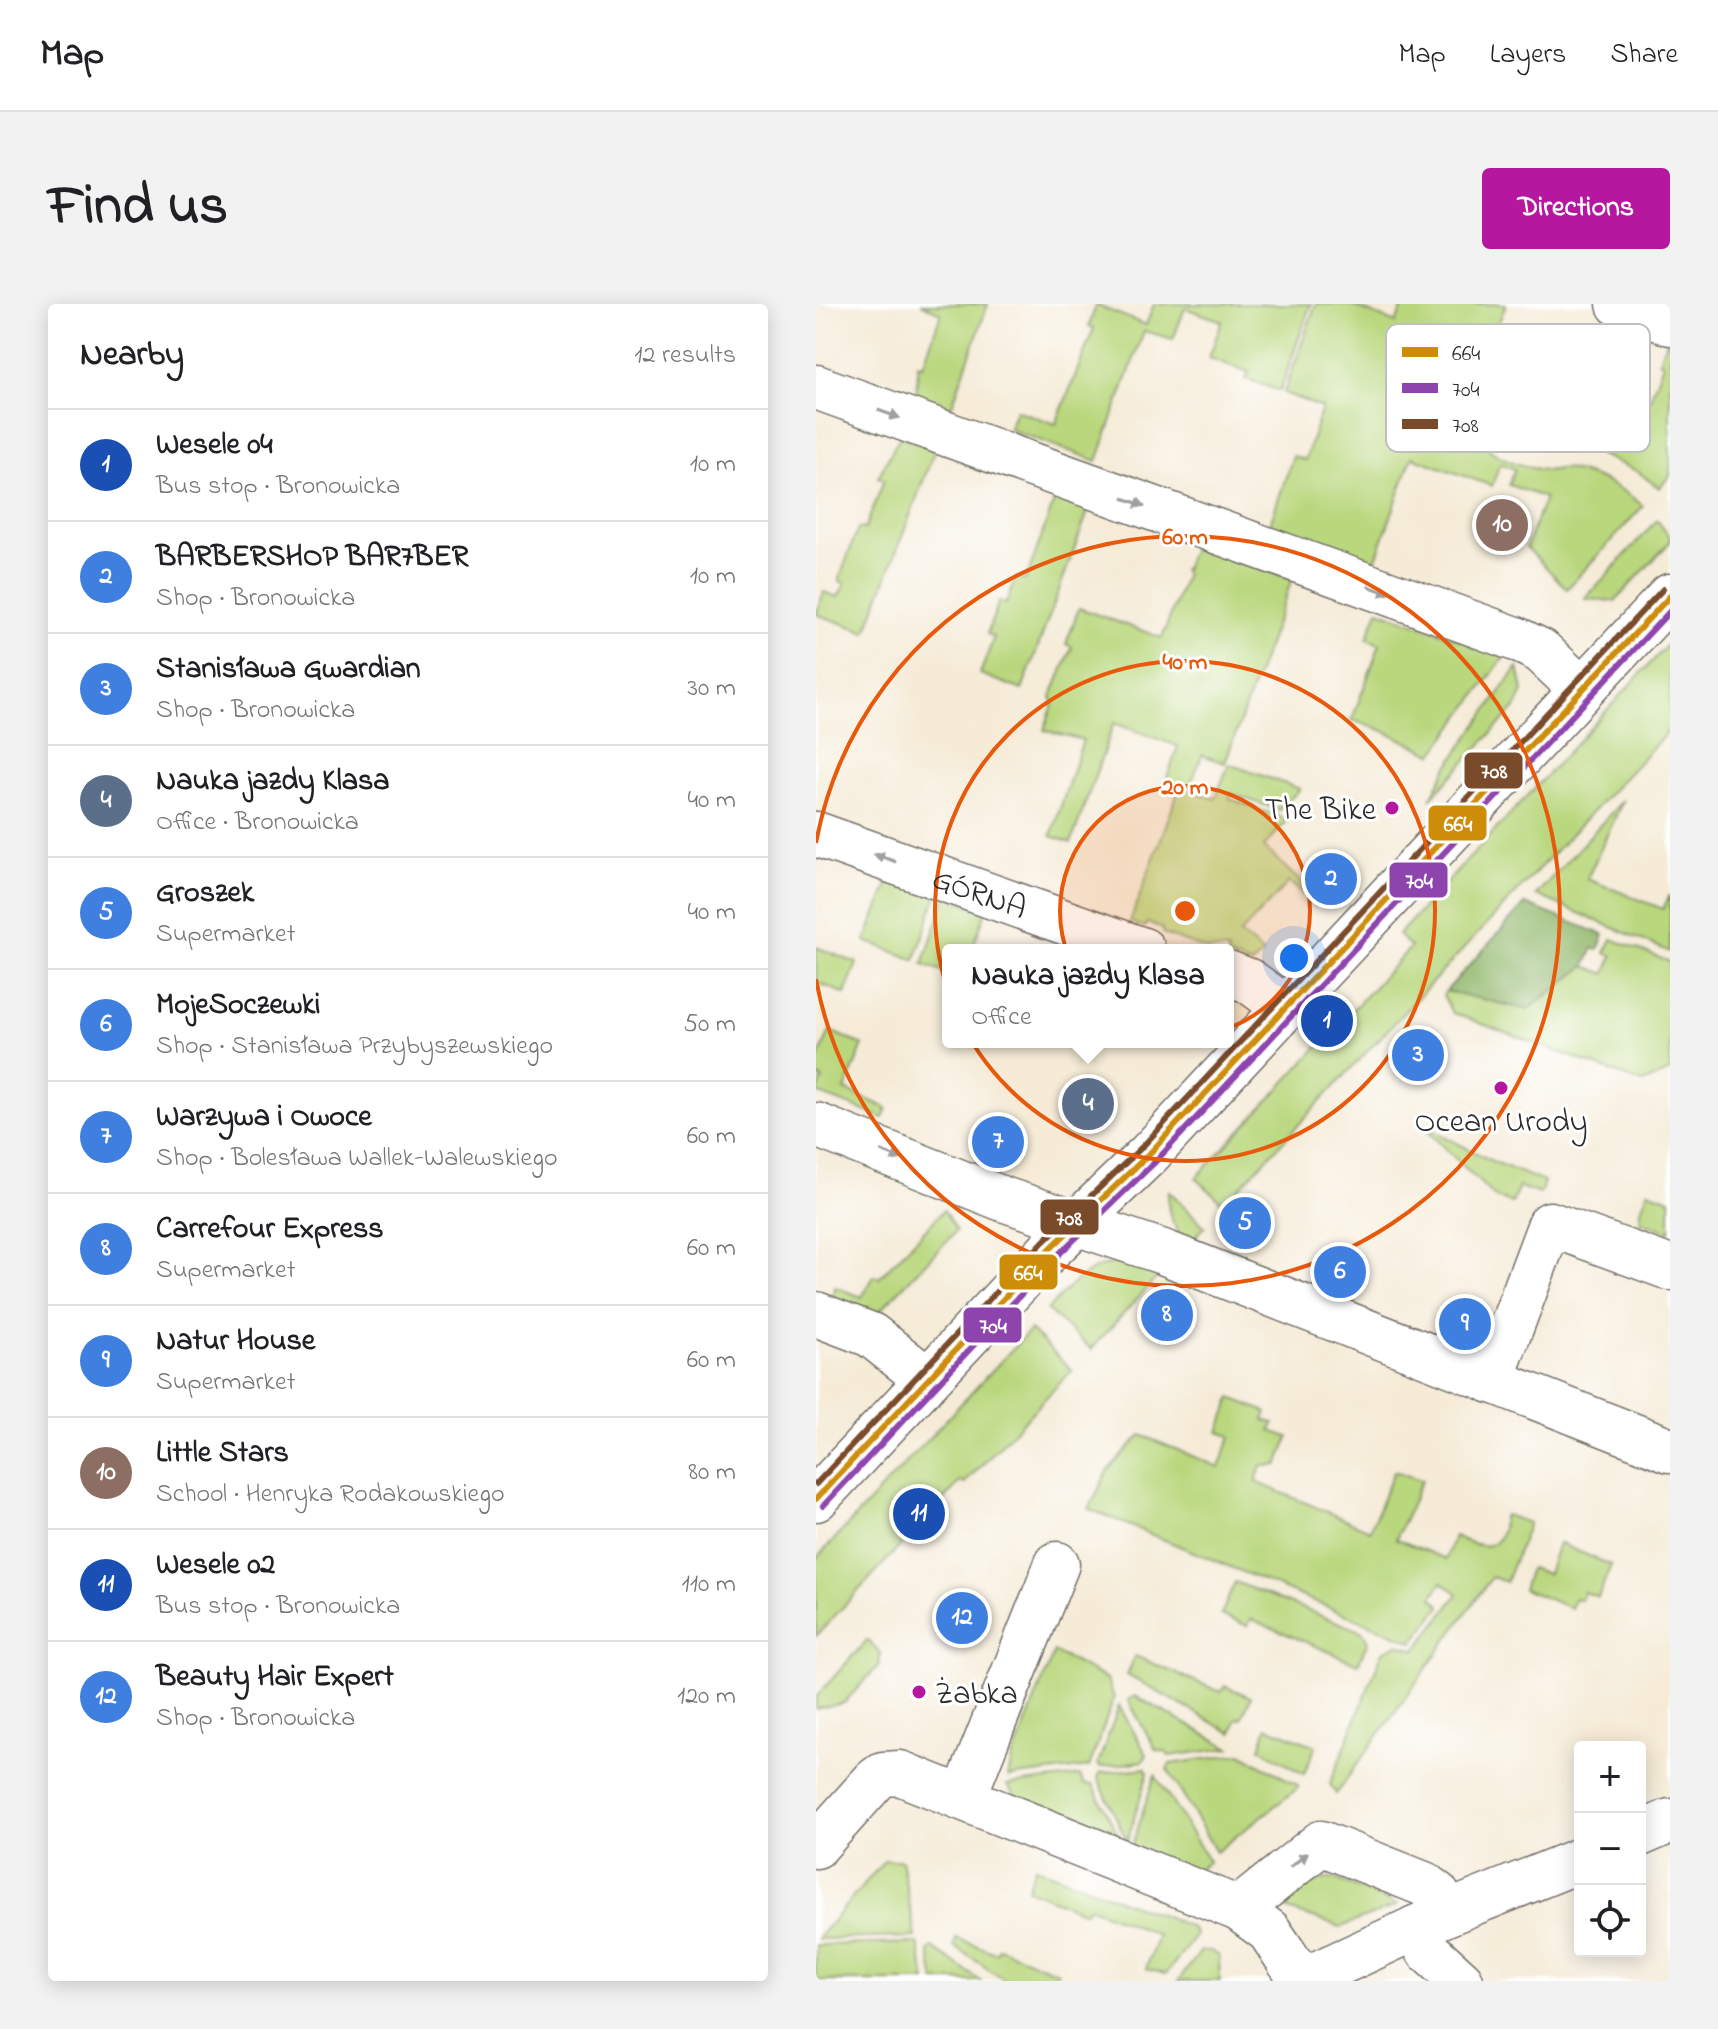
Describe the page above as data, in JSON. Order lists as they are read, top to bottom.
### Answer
{
  "streets": {
    "street": ["GÓRNA"]
  },
  "places": ["The Bike", "Ocean Urody", "Żabka"],
  "lines": ["transit line 708", "transit line 664", "transit line 704"],
  "legend": ["664", "704", "708"],
  "page": {
    "header": "Map",
    "nav": ["Map", "Layers", "Share"],
    "title": "Find us",
    "buttons": "Directions",
    "heading": ["Nearby", "12 results"],
    "list": [
      {
        "mark": "1",
        "name": "Wesele 04",
        "note": "Bus stop · Bronowicka",
        "value": "10 m"
      },
      {
        "mark": "2",
        "name": "BARBERSHOP BAR7BER",
        "note": "Shop · Bronowicka",
        "value": "10 m"
      },
      {
        "mark": "3",
        "name": "Stanisława Gwardian",
        "note": "Shop · Bronowicka",
        "value": "30 m"
      },
      {
        "mark": "4",
        "name": "Nauka jazdy Klasa",
        "note": "Office · Bronowicka",
        "value": "40 m"
      },
      {
        "mark": "5",
        "name": "Groszek",
        "note": "Supermarket",
        "value": "40 m"
      },
      {
        "mark": "6",
        "name": "MojeSoczewki",
        "note": "Shop · Stanisława Przybyszewskiego",
        "value": "50 m"
      },
      {
        "mark": "7",
        "name": "Warzywa i Owoce",
        "note": "Shop · Bolesława Wallek-Walewskiego",
        "value": "60 m"
      },
      {
        "mark": "8",
        "name": "Carrefour Express",
        "note": "Supermarket",
        "value": "60 m"
      },
      {
        "mark": "9",
        "name": "Natur House",
        "note": "Supermarket",
        "value": "60 m"
      },
      {
        "mark": "10",
        "name": "Little Stars",
        "note": "School · Henryka Rodakowskiego",
        "value": "80 m"
      },
      {
        "mark": "11",
        "name": "Wesele 02",
        "note": "Bus stop · Bronowicka",
        "value": "110 m"
      },
      {
        "mark": "12",
        "name": "Beauty Hair Expert",
        "note": "Shop · Bronowicka",
        "value": "120 m"
      }
    ],
    "pins": [
      "10",
      "2",
      "1",
      "3",
      "4",
      "7",
      "5",
      "6",
      "8",
      "9",
      "11",
      "12"
    ],
    "popup": ["Nauka jazdy Klasa", "Office"],
    "map_buttons": ["+", "−"]
  },
  "rings": ["60 m", "40 m", "20 m"]
}
